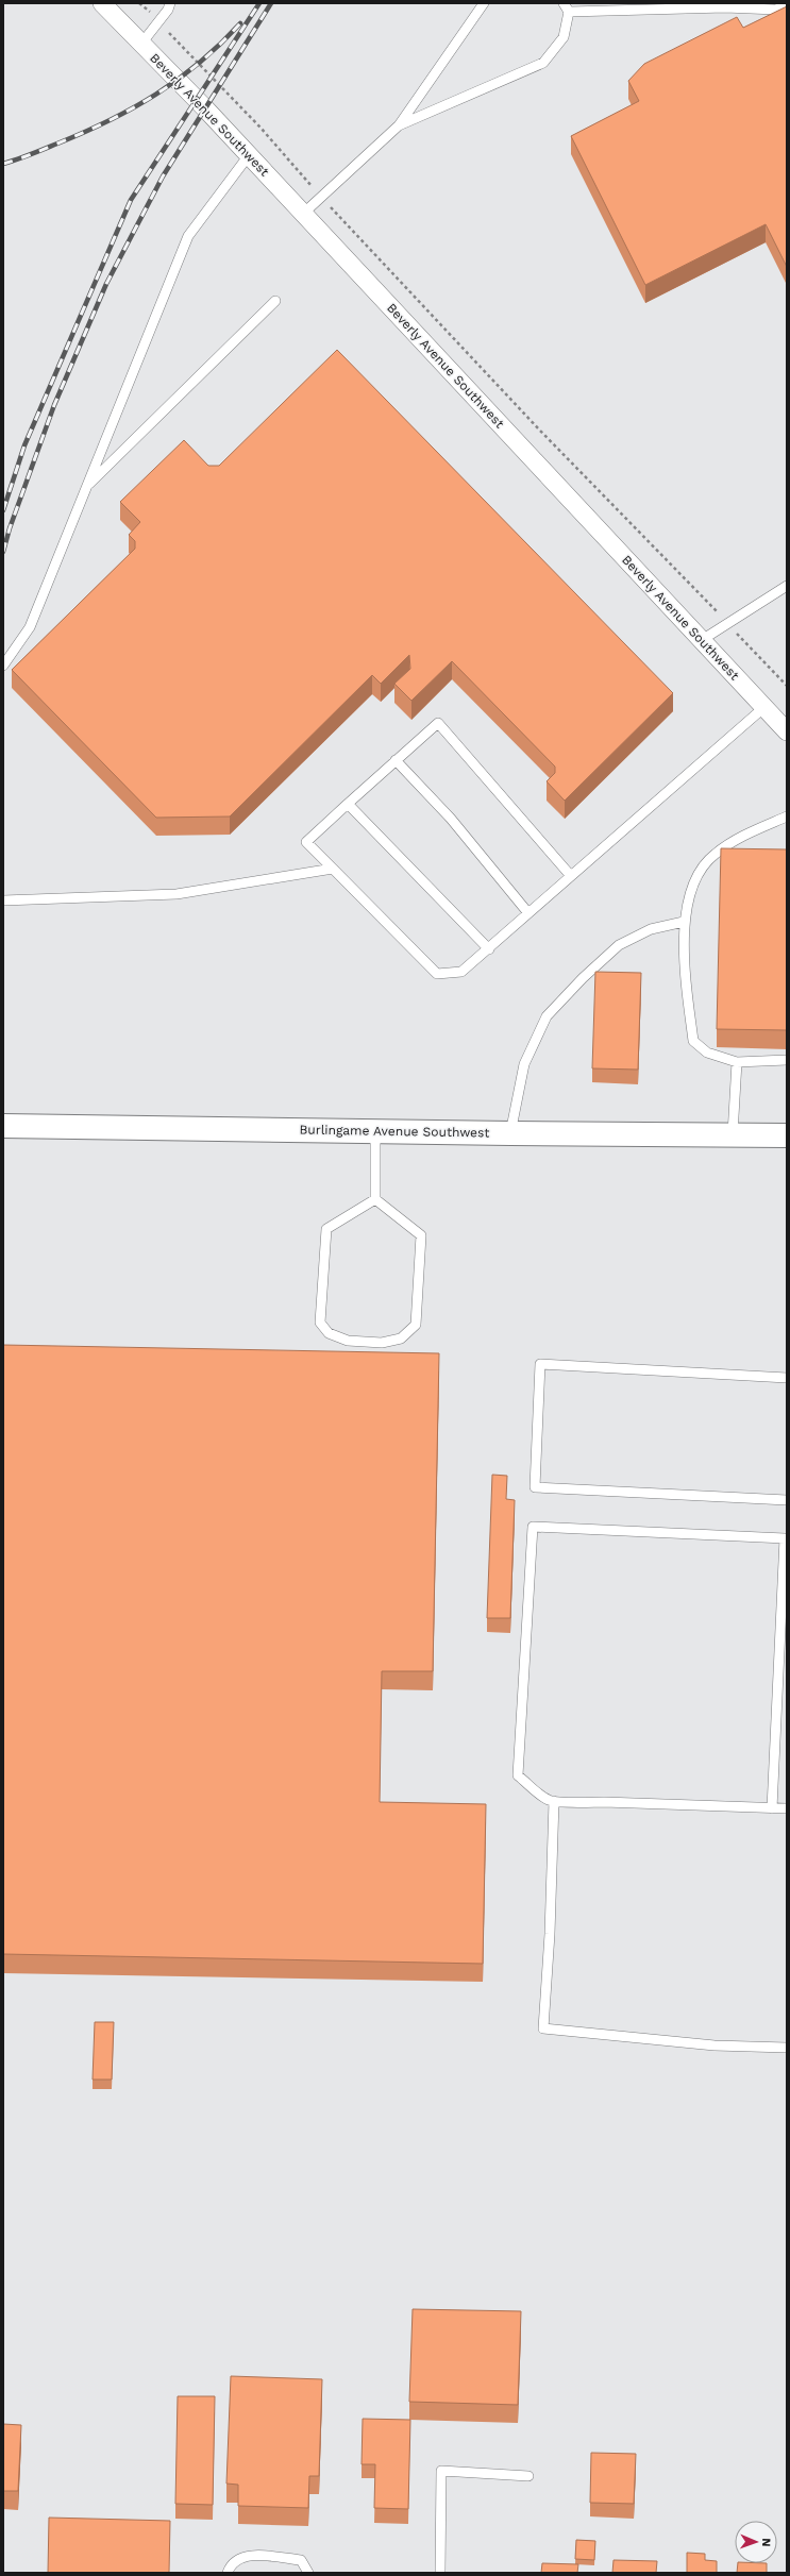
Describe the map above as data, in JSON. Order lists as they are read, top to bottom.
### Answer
{
  "streets": {
    "street": ["Beverly Avenue Southwest", "Burlingame Avenue Southwest"]
  },
  "north": "right"
}
